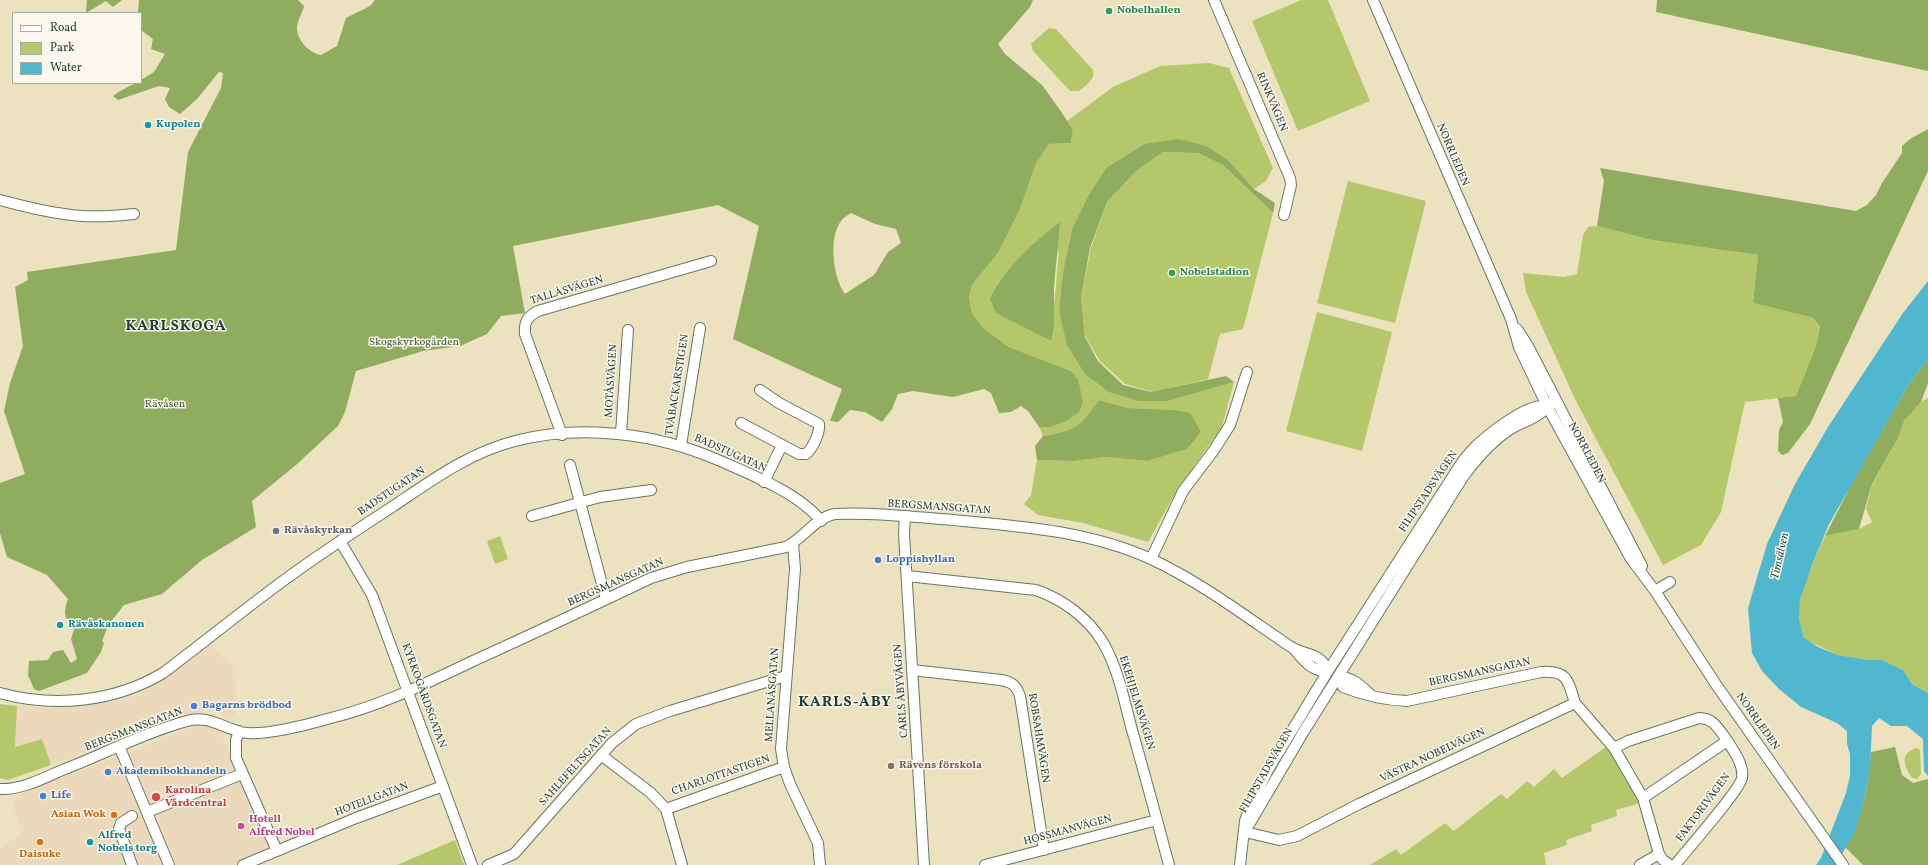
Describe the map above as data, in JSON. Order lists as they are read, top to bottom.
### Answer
{
  "streets": {
    "street": [
      "RINKVÄGEN",
      "NORRLEDEN",
      "TALLÅSVÄGEN",
      "MOTÅSVÄGEN",
      "TVÅBACKARSTIGEN",
      "BADSTUGATAN",
      "FILIPSTADSVÄGEN",
      "BERGSMANSGATAN",
      "CARLS ÅBYVÄGEN",
      "MELLANÅSGATAN",
      "KYRKOGÅRDSGATAN",
      "EKEHJELMSVÄGEN",
      "ROBSAHMVÄGEN",
      "VÄSTRA NOBELVÄGEN",
      "SAHLEFELTSGATAN",
      "CHARLOTTASTIGEN",
      "HOTELLGATAN",
      "FAKTORIVÄGEN",
      "HOSSMANVÄGEN"
    ]
  },
  "crossings": [
    ["NORRLEDEN", "FILIPSTADSVÄGEN"],
    ["TALLÅSVÄGEN", "BADSTUGATAN"],
    ["MOTÅSVÄGEN", "BADSTUGATAN"],
    ["TVÅBACKARSTIGEN", "BADSTUGATAN"],
    ["BADSTUGATAN", "BERGSMANSGATAN"],
    ["BADSTUGATAN", "KYRKOGÅRDSGATAN"],
    ["FILIPSTADSVÄGEN", "BERGSMANSGATAN"],
    ["FILIPSTADSVÄGEN", "VÄSTRA NOBELVÄGEN"],
    ["BERGSMANSGATAN", "CARLS ÅBYVÄGEN"],
    ["BERGSMANSGATAN", "MELLANÅSGATAN"],
    ["BERGSMANSGATAN", "KYRKOGÅRDSGATAN"],
    ["BERGSMANSGATAN", "VÄSTRA NOBELVÄGEN"],
    ["CARLS ÅBYVÄGEN", "EKEHJELMSVÄGEN"],
    ["CARLS ÅBYVÄGEN", "ROBSAHMVÄGEN"],
    ["MELLANÅSGATAN", "SAHLEFELTSGATAN"],
    ["MELLANÅSGATAN", "CHARLOTTASTIGEN"],
    ["KYRKOGÅRDSGATAN", "HOTELLGATAN"],
    ["EKEHJELMSVÄGEN", "HOSSMANVÄGEN"],
    ["ROBSAHMVÄGEN", "HOSSMANVÄGEN"]
  ],
  "districts": ["KARLSKOGA", "KARLS-ÅBY"],
  "water": ["Timsälven"],
  "parks": ["Skogskyrkogården", "Rävåsen"],
  "places": [
    "Nobelhallen",
    "Kupolen",
    "Nobelstadion",
    "Rävåskyrkan",
    "Loppishyllan",
    "Rävåskanonen",
    "Bagarns brödbod",
    "Rävens förskola",
    "Akademibokhandeln",
    "Life",
    "Karolina Vårdcentral",
    "Asian Wok",
    "Hotell Alfred Nobel",
    "Daisuke",
    "Alfred Nobels torg"
  ],
  "legend": ["Road", "Park", "Water"]
}
